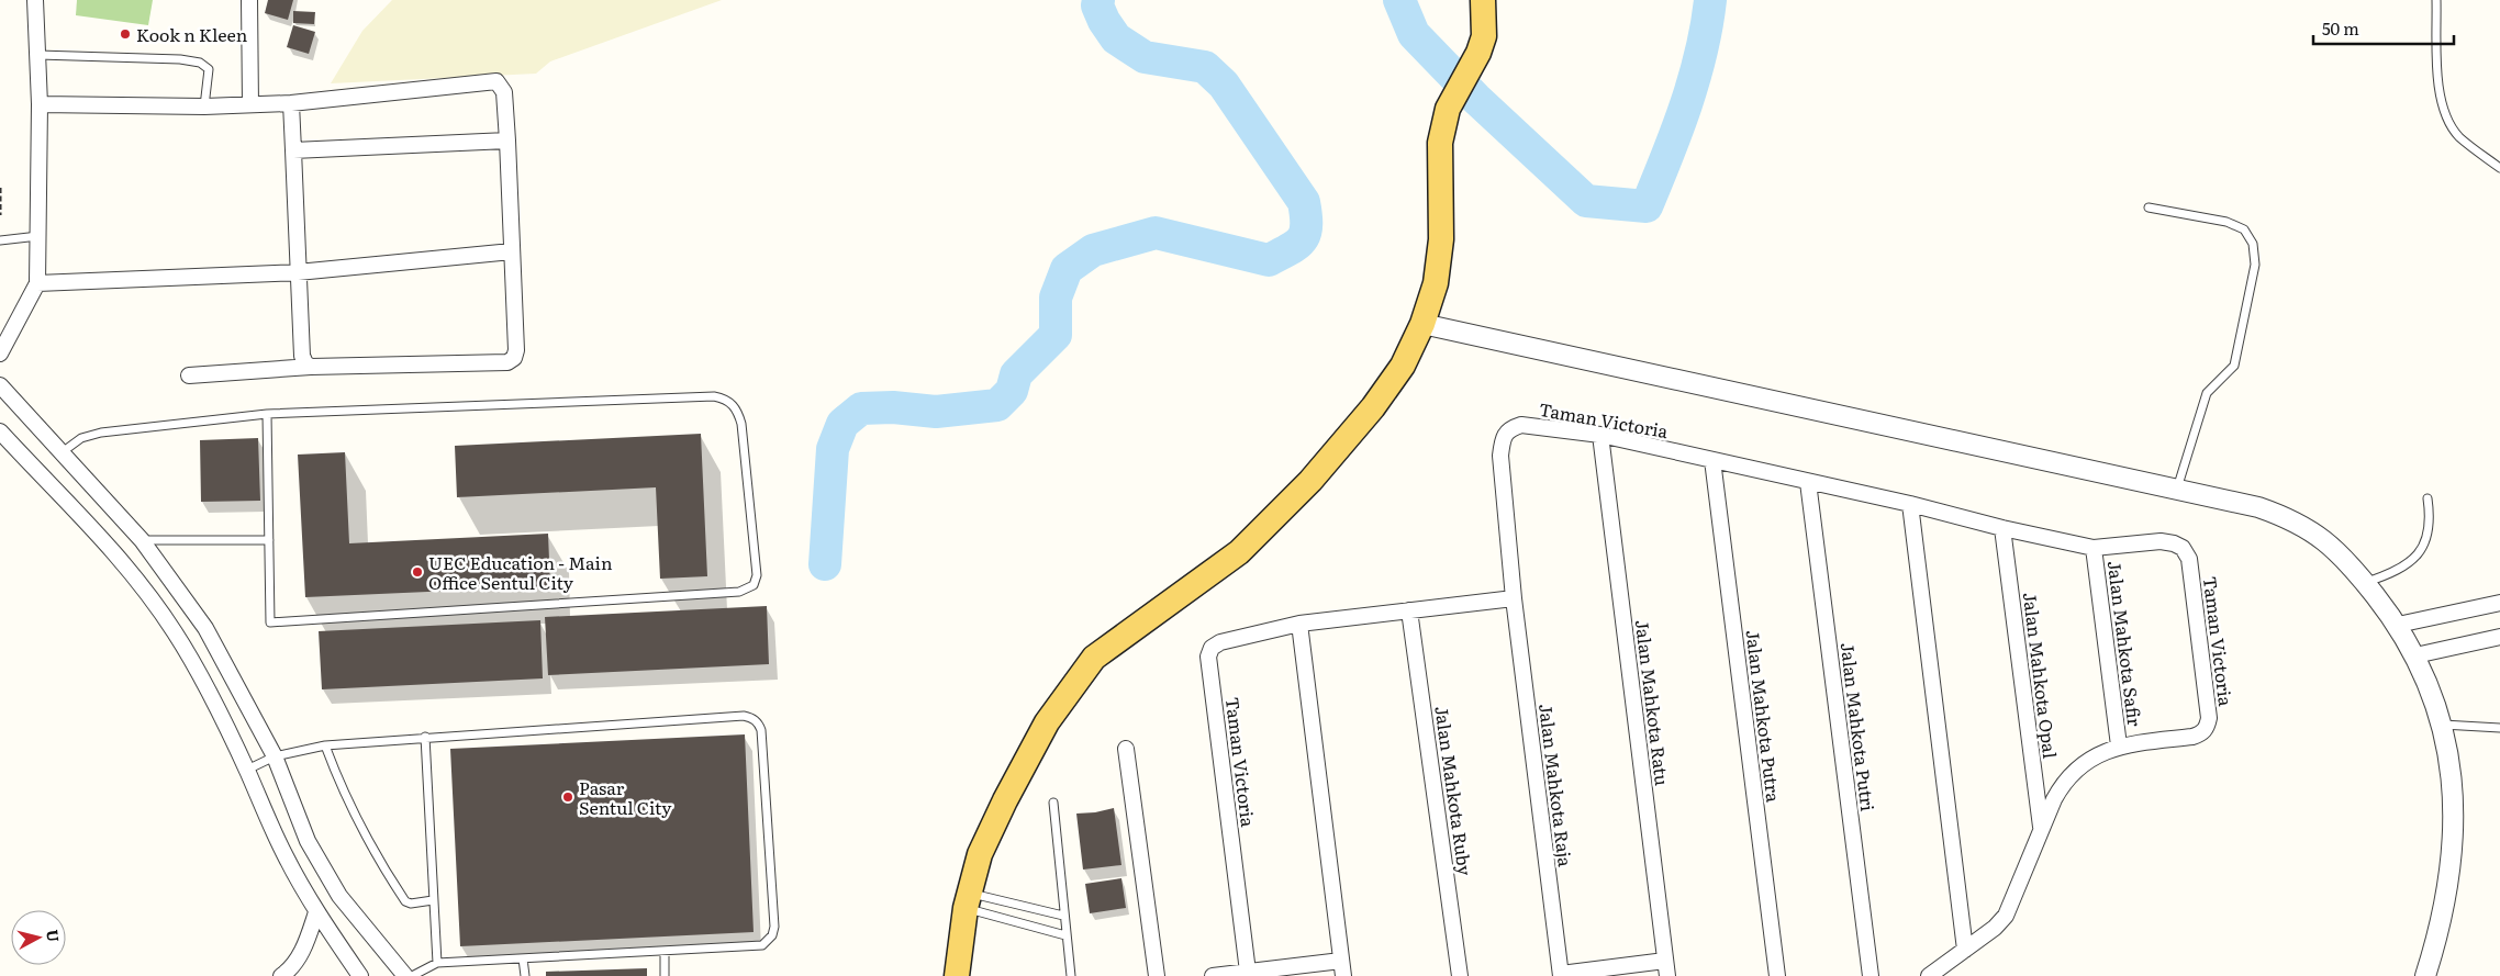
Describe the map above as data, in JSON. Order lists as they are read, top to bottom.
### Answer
{
  "streets": {
    "street": [
      "Taman Victoria",
      "Jalan Mahkota Safir",
      "Jalan Mahkota Opal",
      "Jalan Mahkota Ratu",
      "Jalan Mahkota Putra",
      "Jalan Mahkota Putri",
      "Jalan Mahkota Raja",
      "Jalan Mahkota Ruby"
    ]
  },
  "crossings": [
    ["Taman Victoria", "Jalan Mahkota Safir"],
    ["Taman Victoria", "Jalan Mahkota Opal"],
    ["Taman Victoria", "Jalan Mahkota Ratu"],
    ["Taman Victoria", "Jalan Mahkota Putra"],
    ["Taman Victoria", "Jalan Mahkota Putri"],
    ["Taman Victoria", "Jalan Mahkota Raja"],
    ["Taman Victoria", "Jalan Mahkota Ruby"]
  ],
  "places": ["Kook n Kleen", "UEC Education - Main Office Sentul City", "Pasar Sentul City"],
  "scale_bar": "50 m",
  "north": "right"
}
